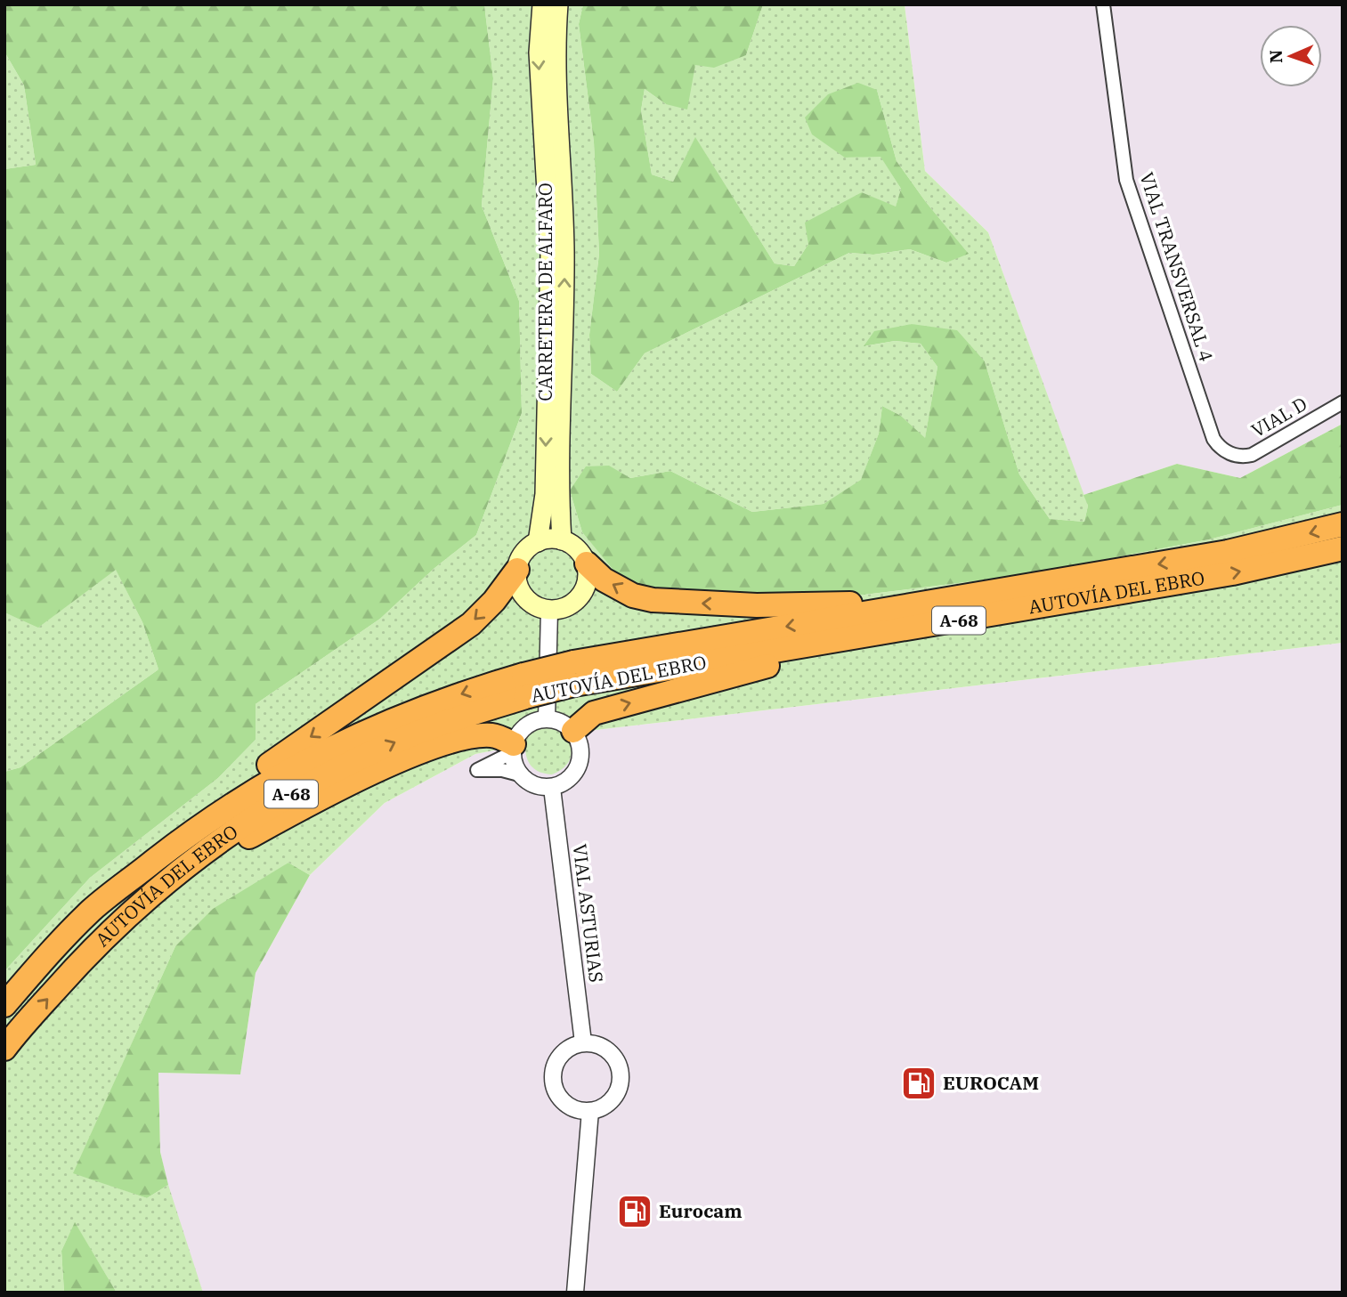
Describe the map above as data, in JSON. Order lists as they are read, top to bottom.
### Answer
{
  "streets": {
    "highway": ["AUTOVÍA DEL EBRO", "A-68"],
    "main road": ["CARRETERA DE ALFARO"],
    "street": ["VIAL TRANSVERSAL 4", "VIAL D", "VIAL ASTURIAS"]
  },
  "crossings": [
    ["VIAL TRANSVERSAL 4", "VIAL D"]
  ],
  "places": {
    "fuel station": ["EUROCAM", "Eurocam"]
  },
  "north": "left"
}
